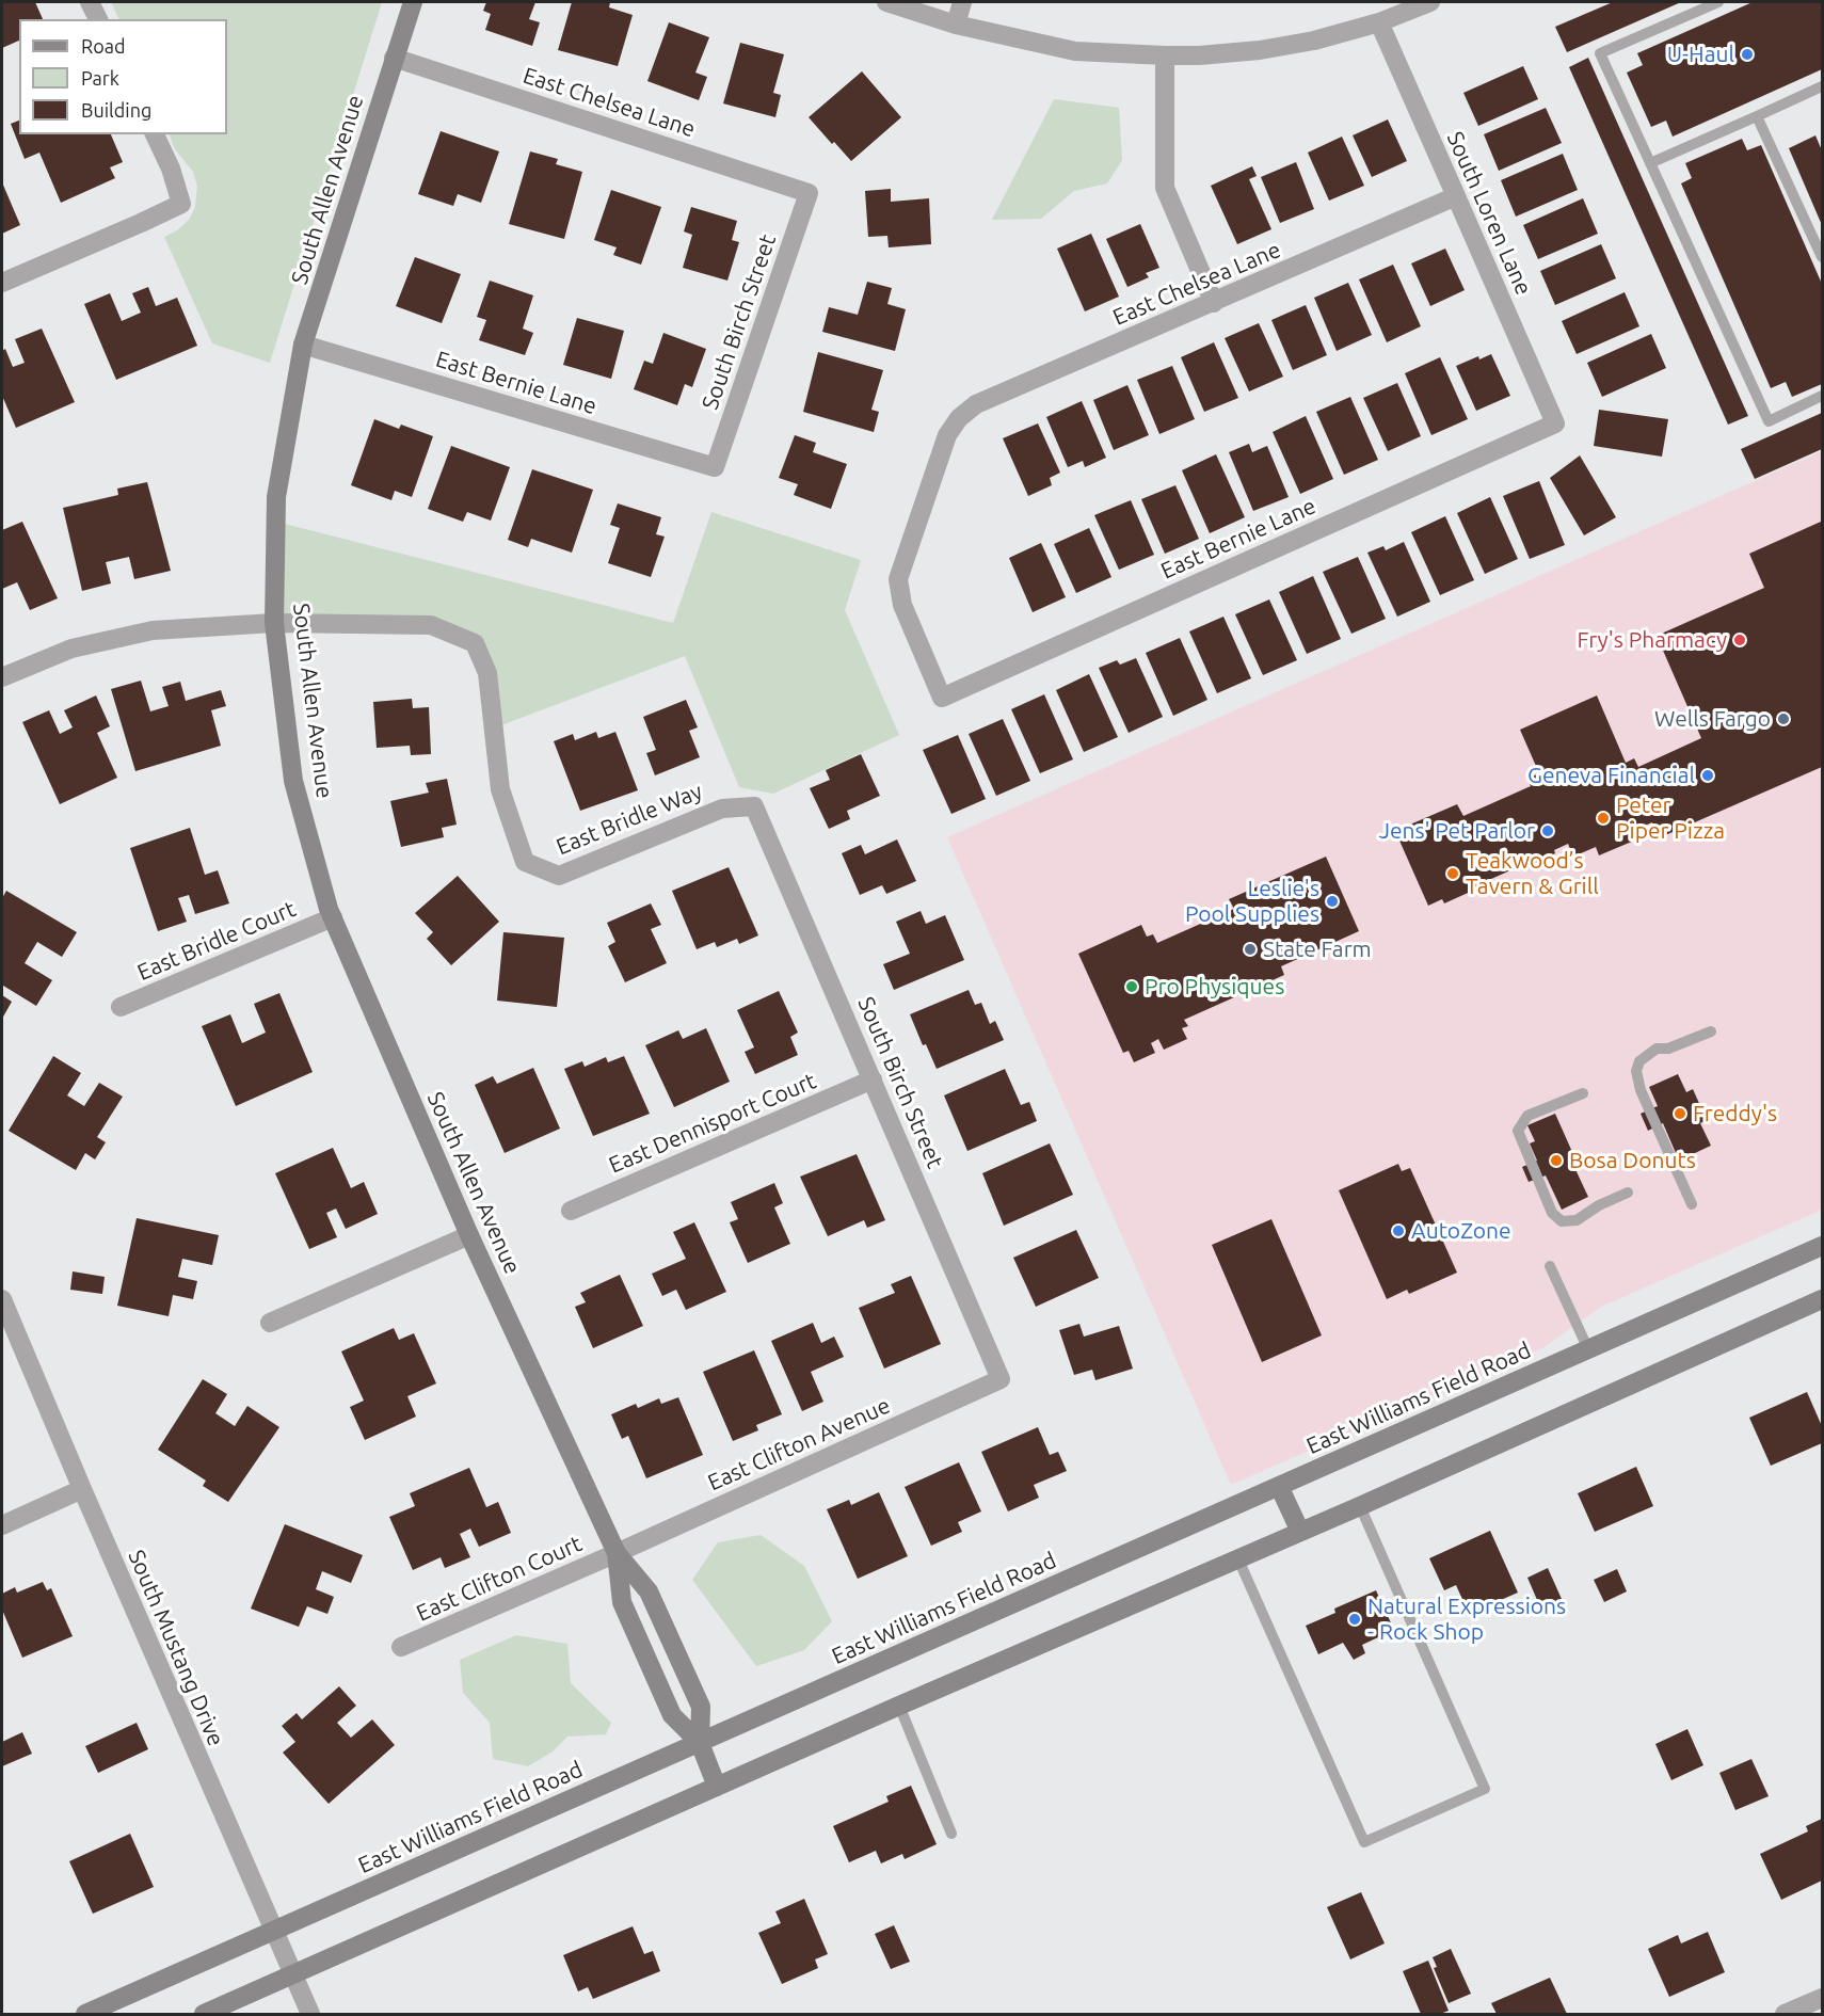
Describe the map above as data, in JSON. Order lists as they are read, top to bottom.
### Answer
{
  "streets": {
    "main road": ["South Allen Avenue", "East Williams Field Road"],
    "street": [
      "East Chelsea Lane",
      "South Loren Lane",
      "South Birch Street",
      "East Bernie Lane",
      "East Bridle Way",
      "East Bridle Court",
      "East Dennisport Court",
      "East Clifton Avenue",
      "East Clifton Court",
      "South Mustang Drive"
    ]
  },
  "crossings": [
    ["East Chelsea Lane", "South Allen Avenue"],
    ["East Chelsea Lane", "South Loren Lane"],
    ["East Chelsea Lane", "South Birch Street"],
    ["East Chelsea Lane", "East Bernie Lane"],
    ["South Allen Avenue", "East Bernie Lane"],
    ["South Allen Avenue", "East Bridle Way"],
    ["South Allen Avenue", "East Bridle Court"],
    ["South Allen Avenue", "East Williams Field Road"],
    ["South Allen Avenue", "East Clifton Avenue"],
    ["South Allen Avenue", "East Clifton Court"],
    ["South Loren Lane", "East Bernie Lane"],
    ["South Birch Street", "East Bernie Lane"],
    ["South Birch Street", "East Bridle Way"],
    ["South Birch Street", "East Dennisport Court"],
    ["South Birch Street", "East Clifton Avenue"],
    ["East Williams Field Road", "South Mustang Drive"],
    ["East Clifton Avenue", "East Clifton Court"]
  ],
  "places": [
    "U-Haul",
    "Fry's Pharmacy",
    "Wells Fargo",
    "Geneva Financial",
    "Peter Piper Pizza",
    "Jens' Pet Parlor",
    "Teakwood’s Tavern & Grill",
    "Leslie's Pool Supplies",
    "State Farm",
    "Pro Physiques",
    "Freddy's",
    "Bosa Donuts",
    "AutoZone",
    "Natural Expressions - Rock Shop"
  ],
  "legend": ["Road", "Park", "Building"]
}
